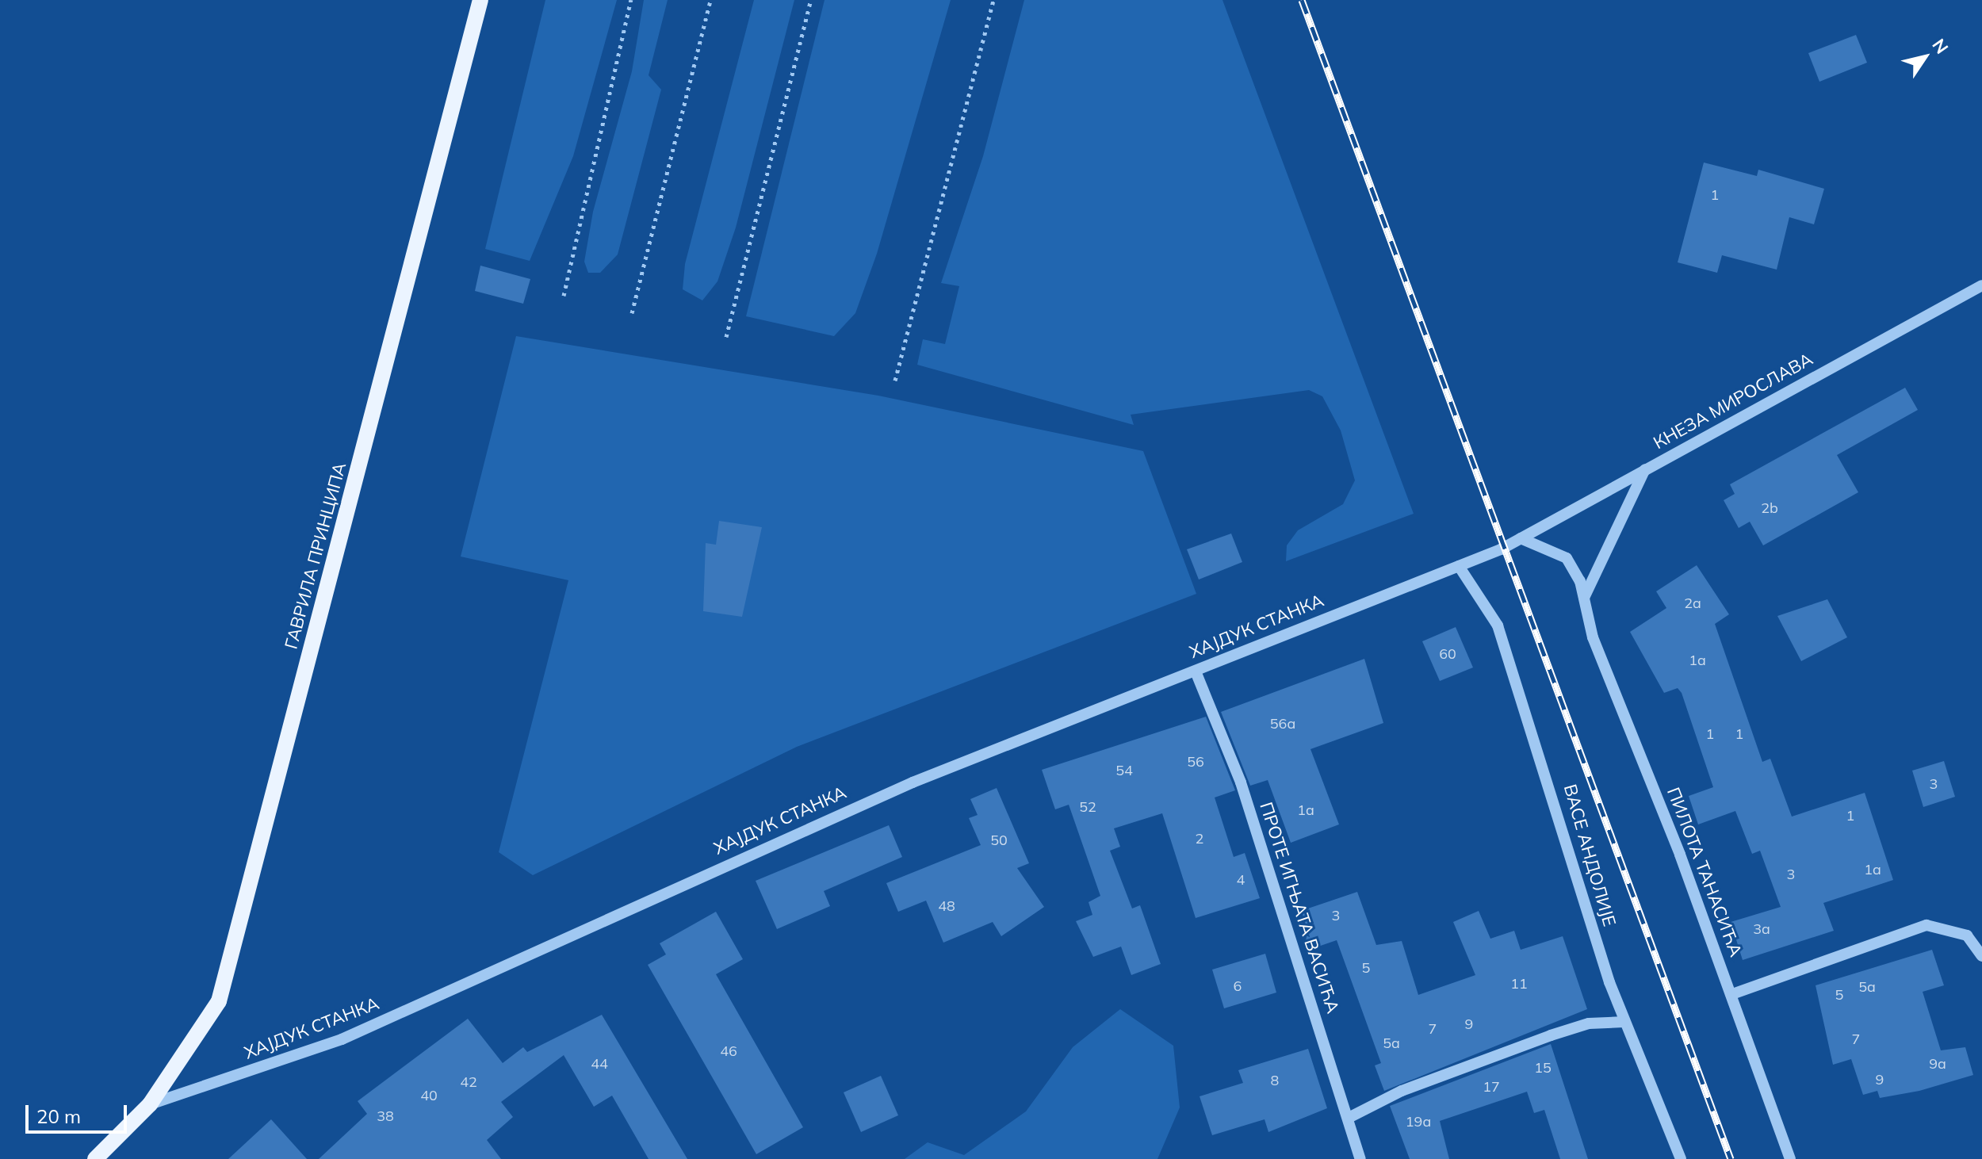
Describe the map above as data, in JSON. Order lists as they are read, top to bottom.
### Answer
{
  "streets": {
    "main road": ["ГАВРИЛА ПРИНЦИПА", "ХАЈДУК СТАНКА"],
    "street": [
      "КНЕЗА МИРОСЛАВА",
      "ВАСЕ АНДОЛИЈЕ",
      "ПИЛОТА ТАНАСИЋА",
      "ПРОТЕ ИГЊАТА ВАСИЋА"
    ]
  },
  "crossings": [
    ["КНЕЗА МИРОСЛАВА", "ХАЈДУК СТАНКА"],
    ["КНЕЗА МИРОСЛАВА", "ПИЛОТА ТАНАСИЋА"],
    ["ГАВРИЛА ПРИНЦИПА", "ХАЈДУК СТАНКА"],
    ["ХАЈДУК СТАНКА", "ВАСЕ АНДОЛИЈЕ"],
    ["ХАЈДУК СТАНКА", "ПРОТЕ ИГЊАТА ВАСИЋА"]
  ],
  "house_numbers": [
    "1",
    "2b",
    "2a",
    "60",
    "1a",
    "56a",
    "1",
    "1",
    "56",
    "54",
    "3",
    "52",
    "1a",
    "1",
    "2",
    "50",
    "1a",
    "3",
    "4",
    "48",
    "3",
    "3a",
    "5",
    "11",
    "6",
    "5a",
    "5",
    "9",
    "7",
    "7",
    "5a",
    "46",
    "44",
    "9a",
    "15",
    "9",
    "8",
    "42",
    "17",
    "40",
    "38",
    "19a"
  ],
  "scale_bar": "20 m",
  "north": "top right"
}
